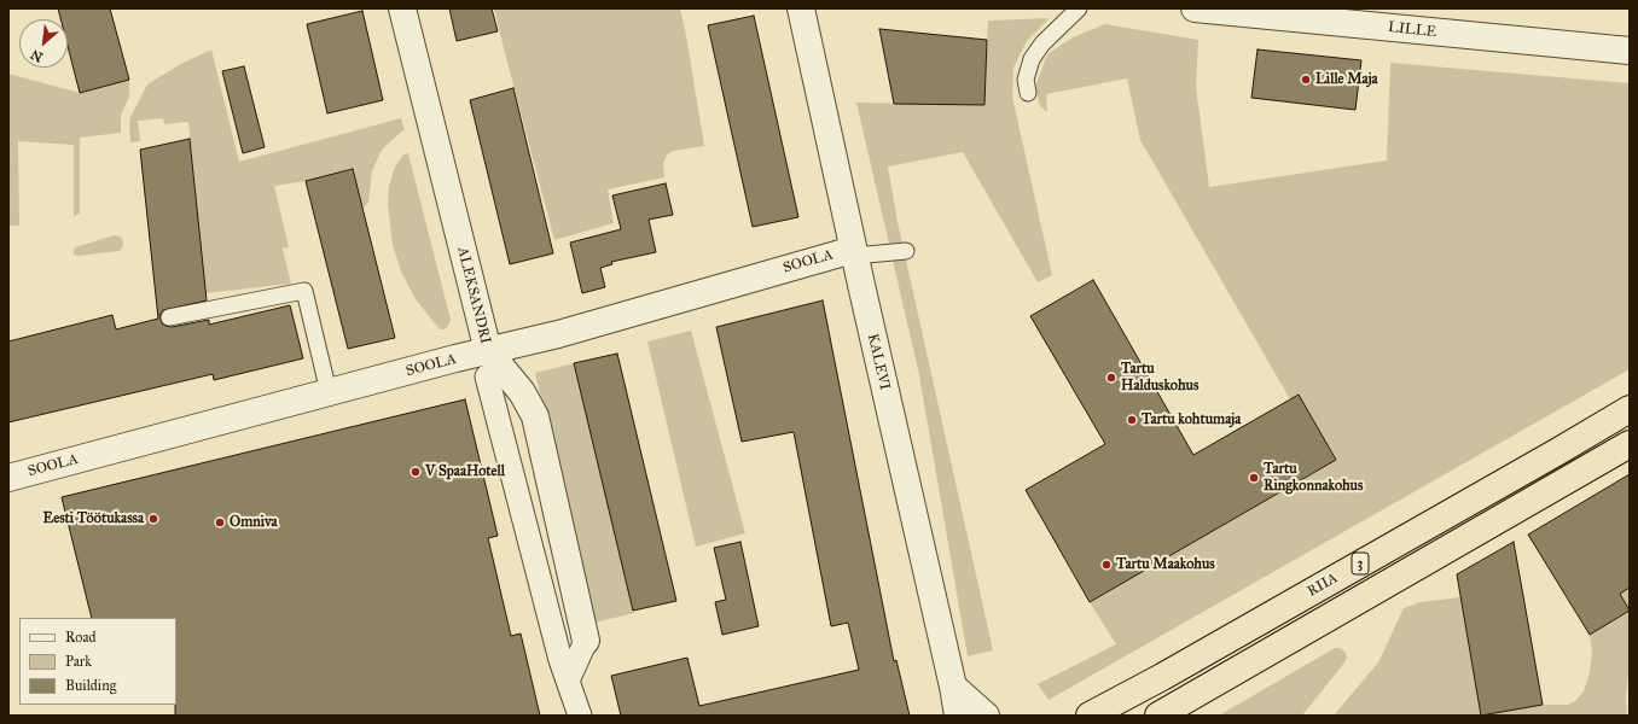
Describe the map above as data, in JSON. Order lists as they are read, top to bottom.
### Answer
{
  "streets": {
    "highway": ["3", "RIIA"],
    "street": [
      "LILLE",
      "SOOLA",
      "ALEKSANDRI",
      "KALEVI"
    ]
  },
  "crossings": [
    ["SOOLA", "ALEKSANDRI"],
    ["SOOLA", "KALEVI"]
  ],
  "places": [
    "Lille Maja",
    "Tartu Halduskohus",
    "Tartu kohtumaja",
    "V SpaaHotell",
    "Tartu Ringkonnakohus",
    "Eesti Töötukassa",
    "Omniva",
    "Tartu Maakohus"
  ],
  "legend": ["Road", "Park", "Building"],
  "north": "bottom left"
}
